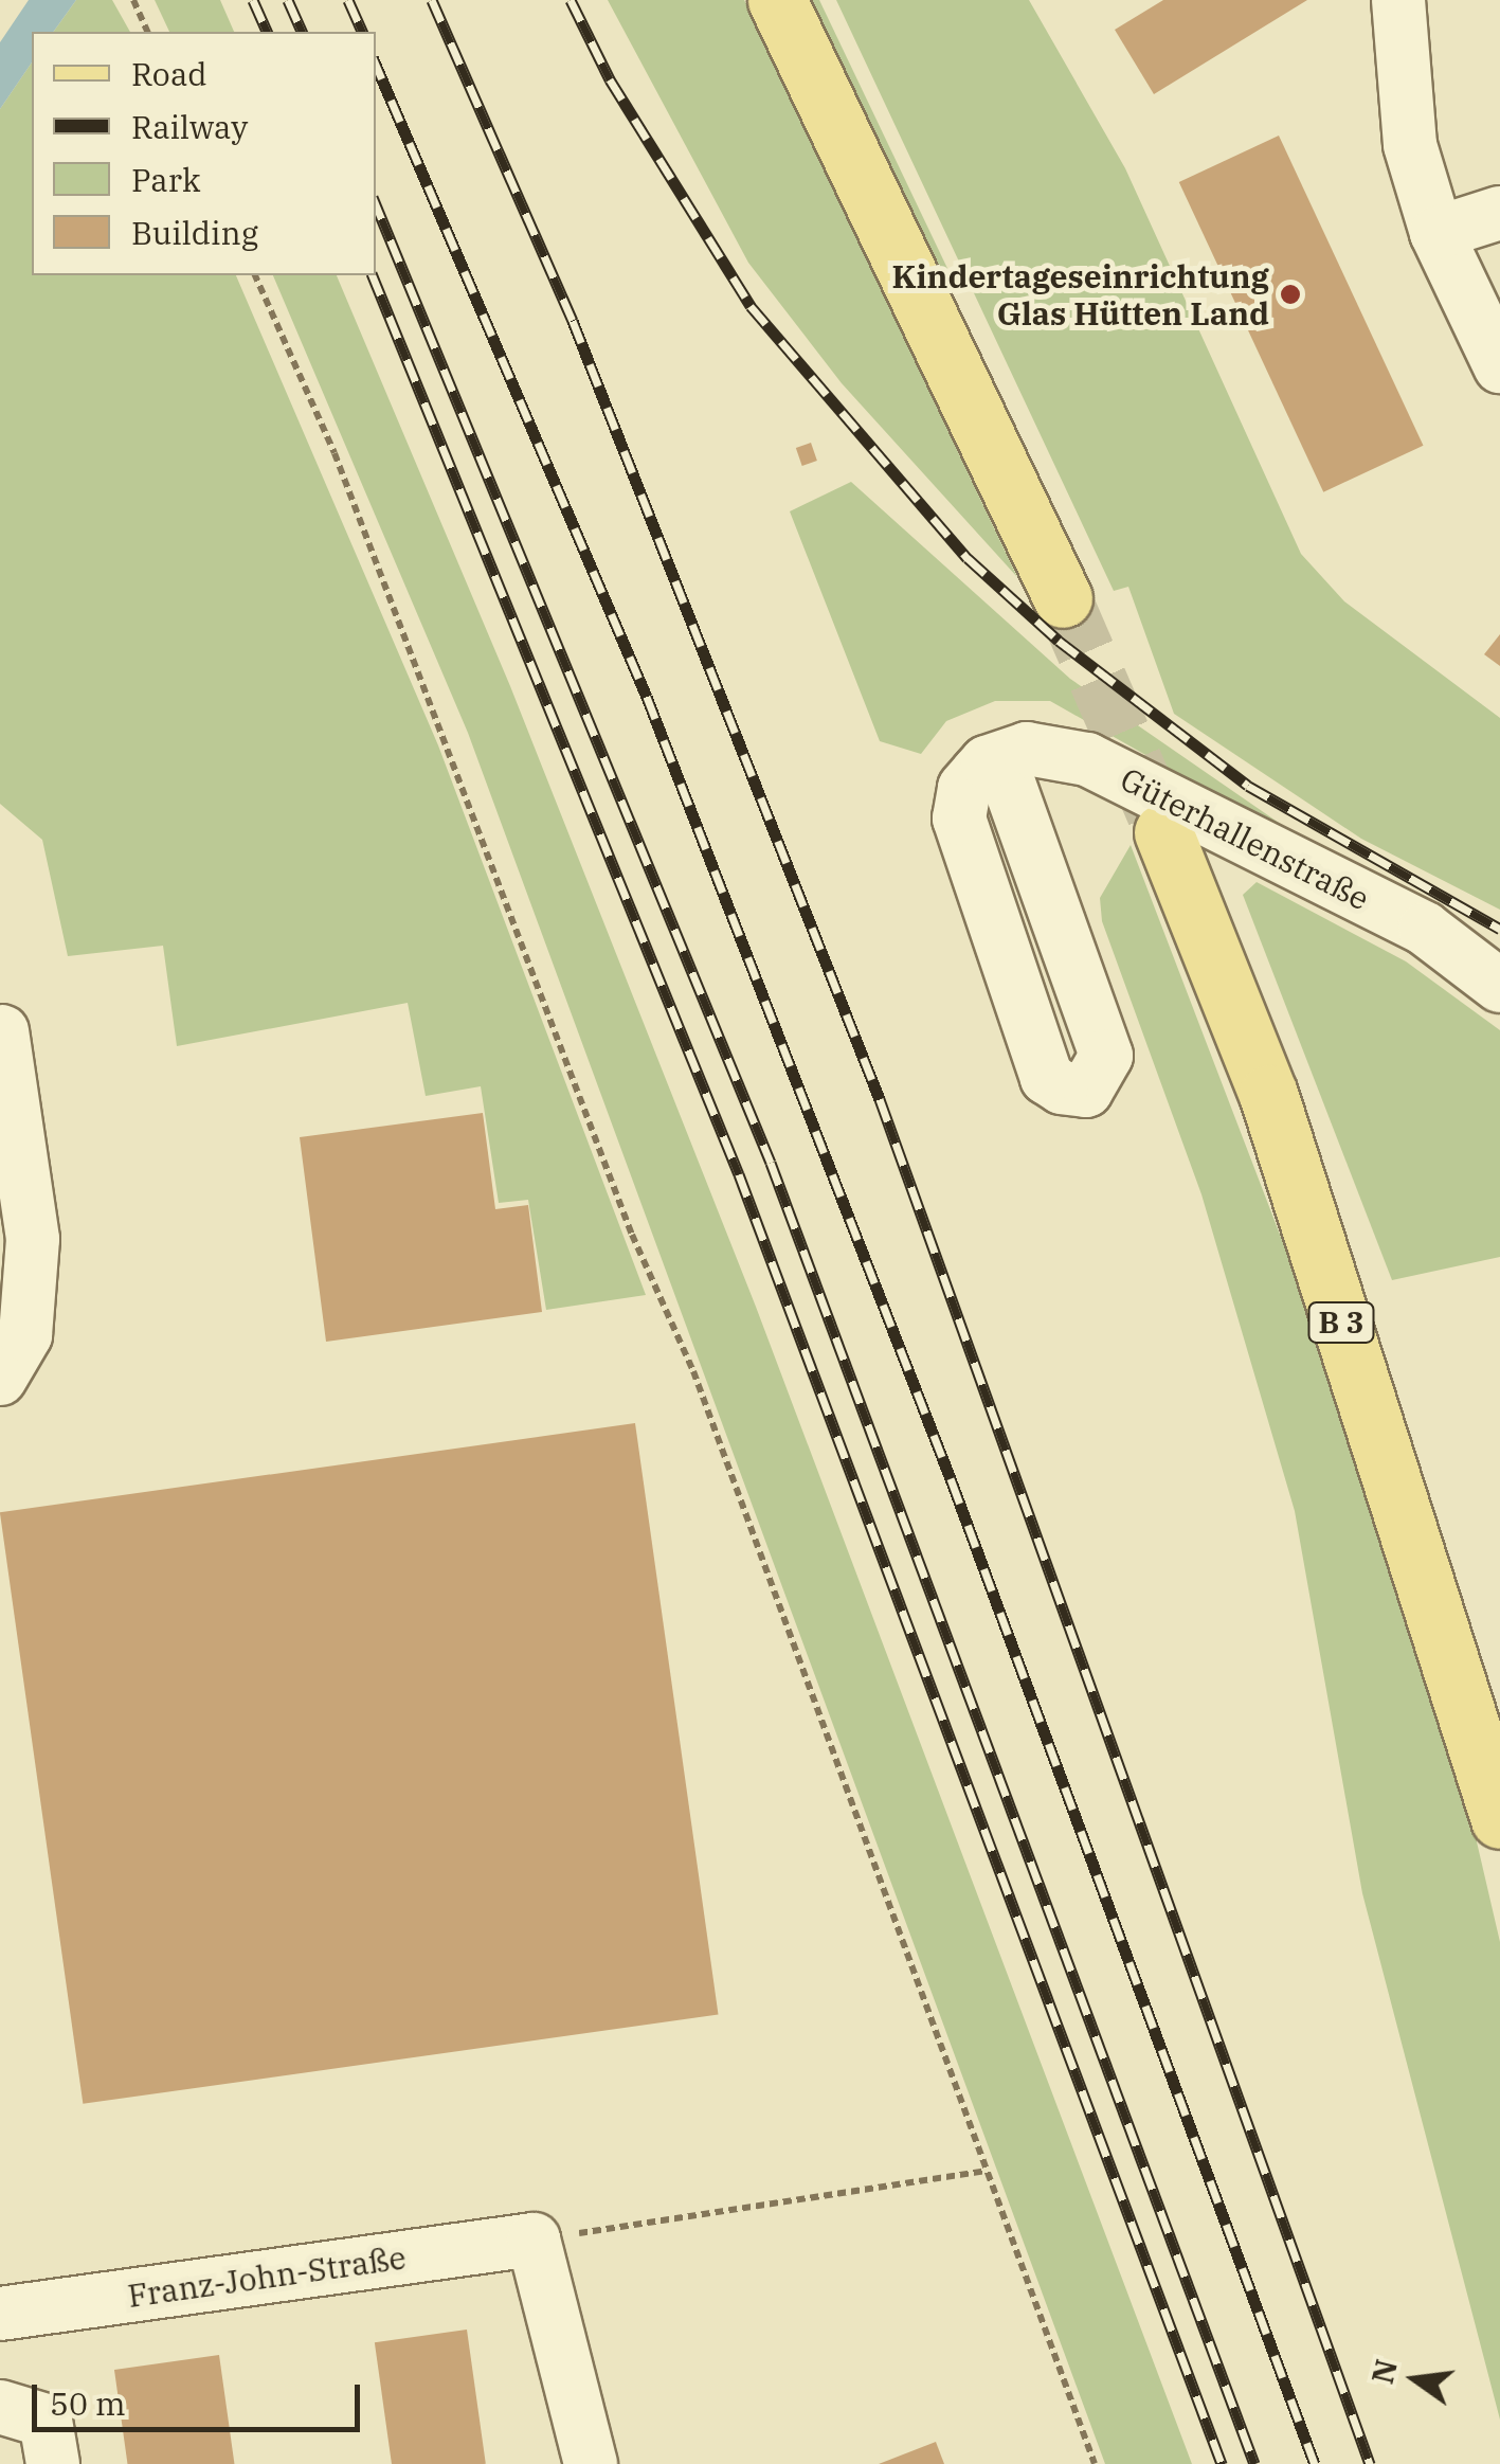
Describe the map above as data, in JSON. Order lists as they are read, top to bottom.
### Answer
{
  "streets": {
    "main road": ["B 3"],
    "street": ["Güterhallenstraße", "Franz-John-Straße"]
  },
  "places": ["Kindertageseinrichtung Glas Hütten Land"],
  "legend": [
    "Road",
    "Railway",
    "Park",
    "Building"
  ],
  "scale_bar": "50 m",
  "north": "left"
}
